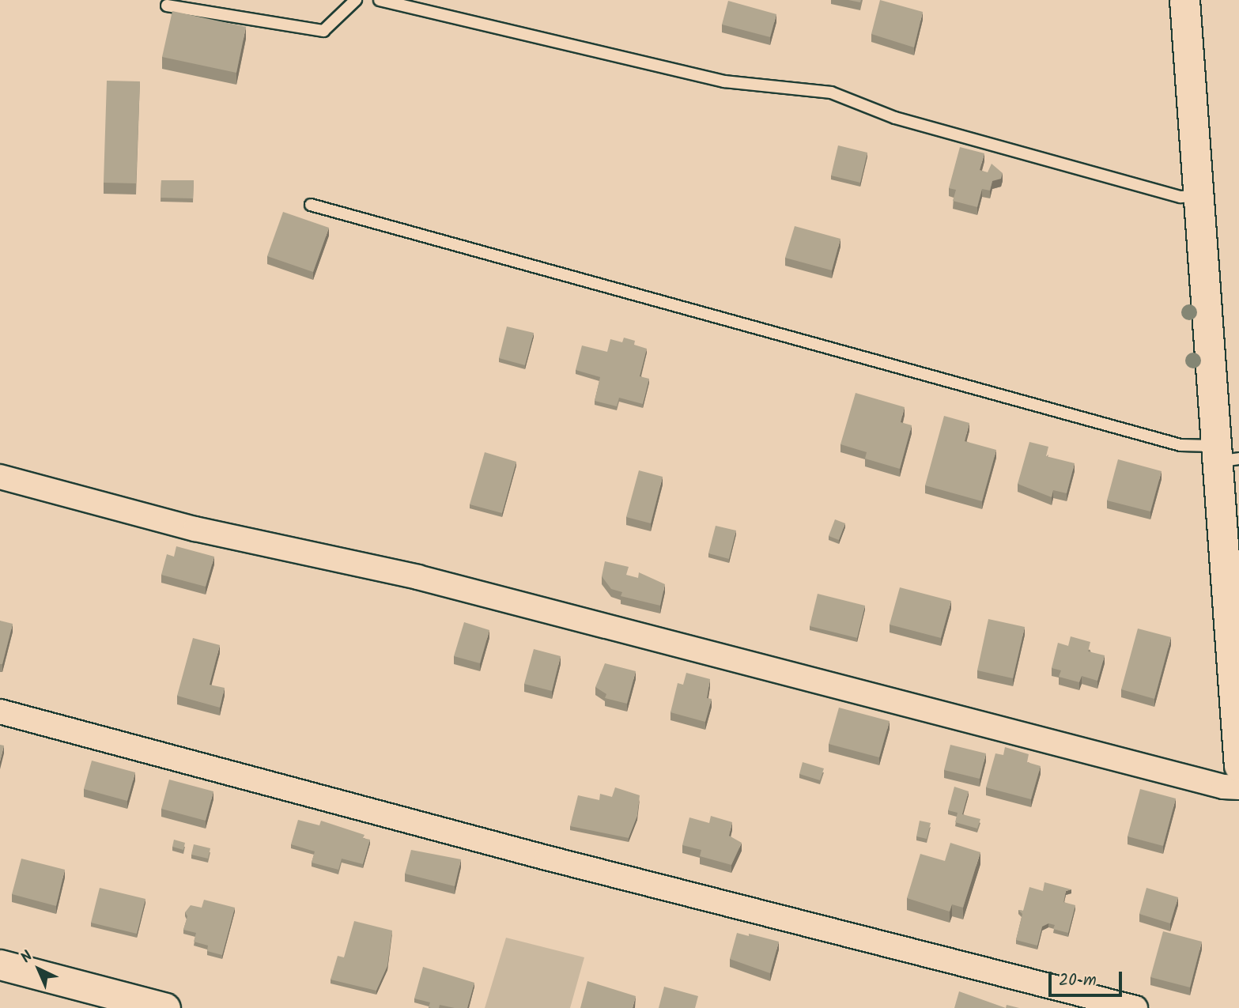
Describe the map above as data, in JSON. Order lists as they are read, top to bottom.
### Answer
{
  "scale_bar": "20 m",
  "north": "top left"
}
